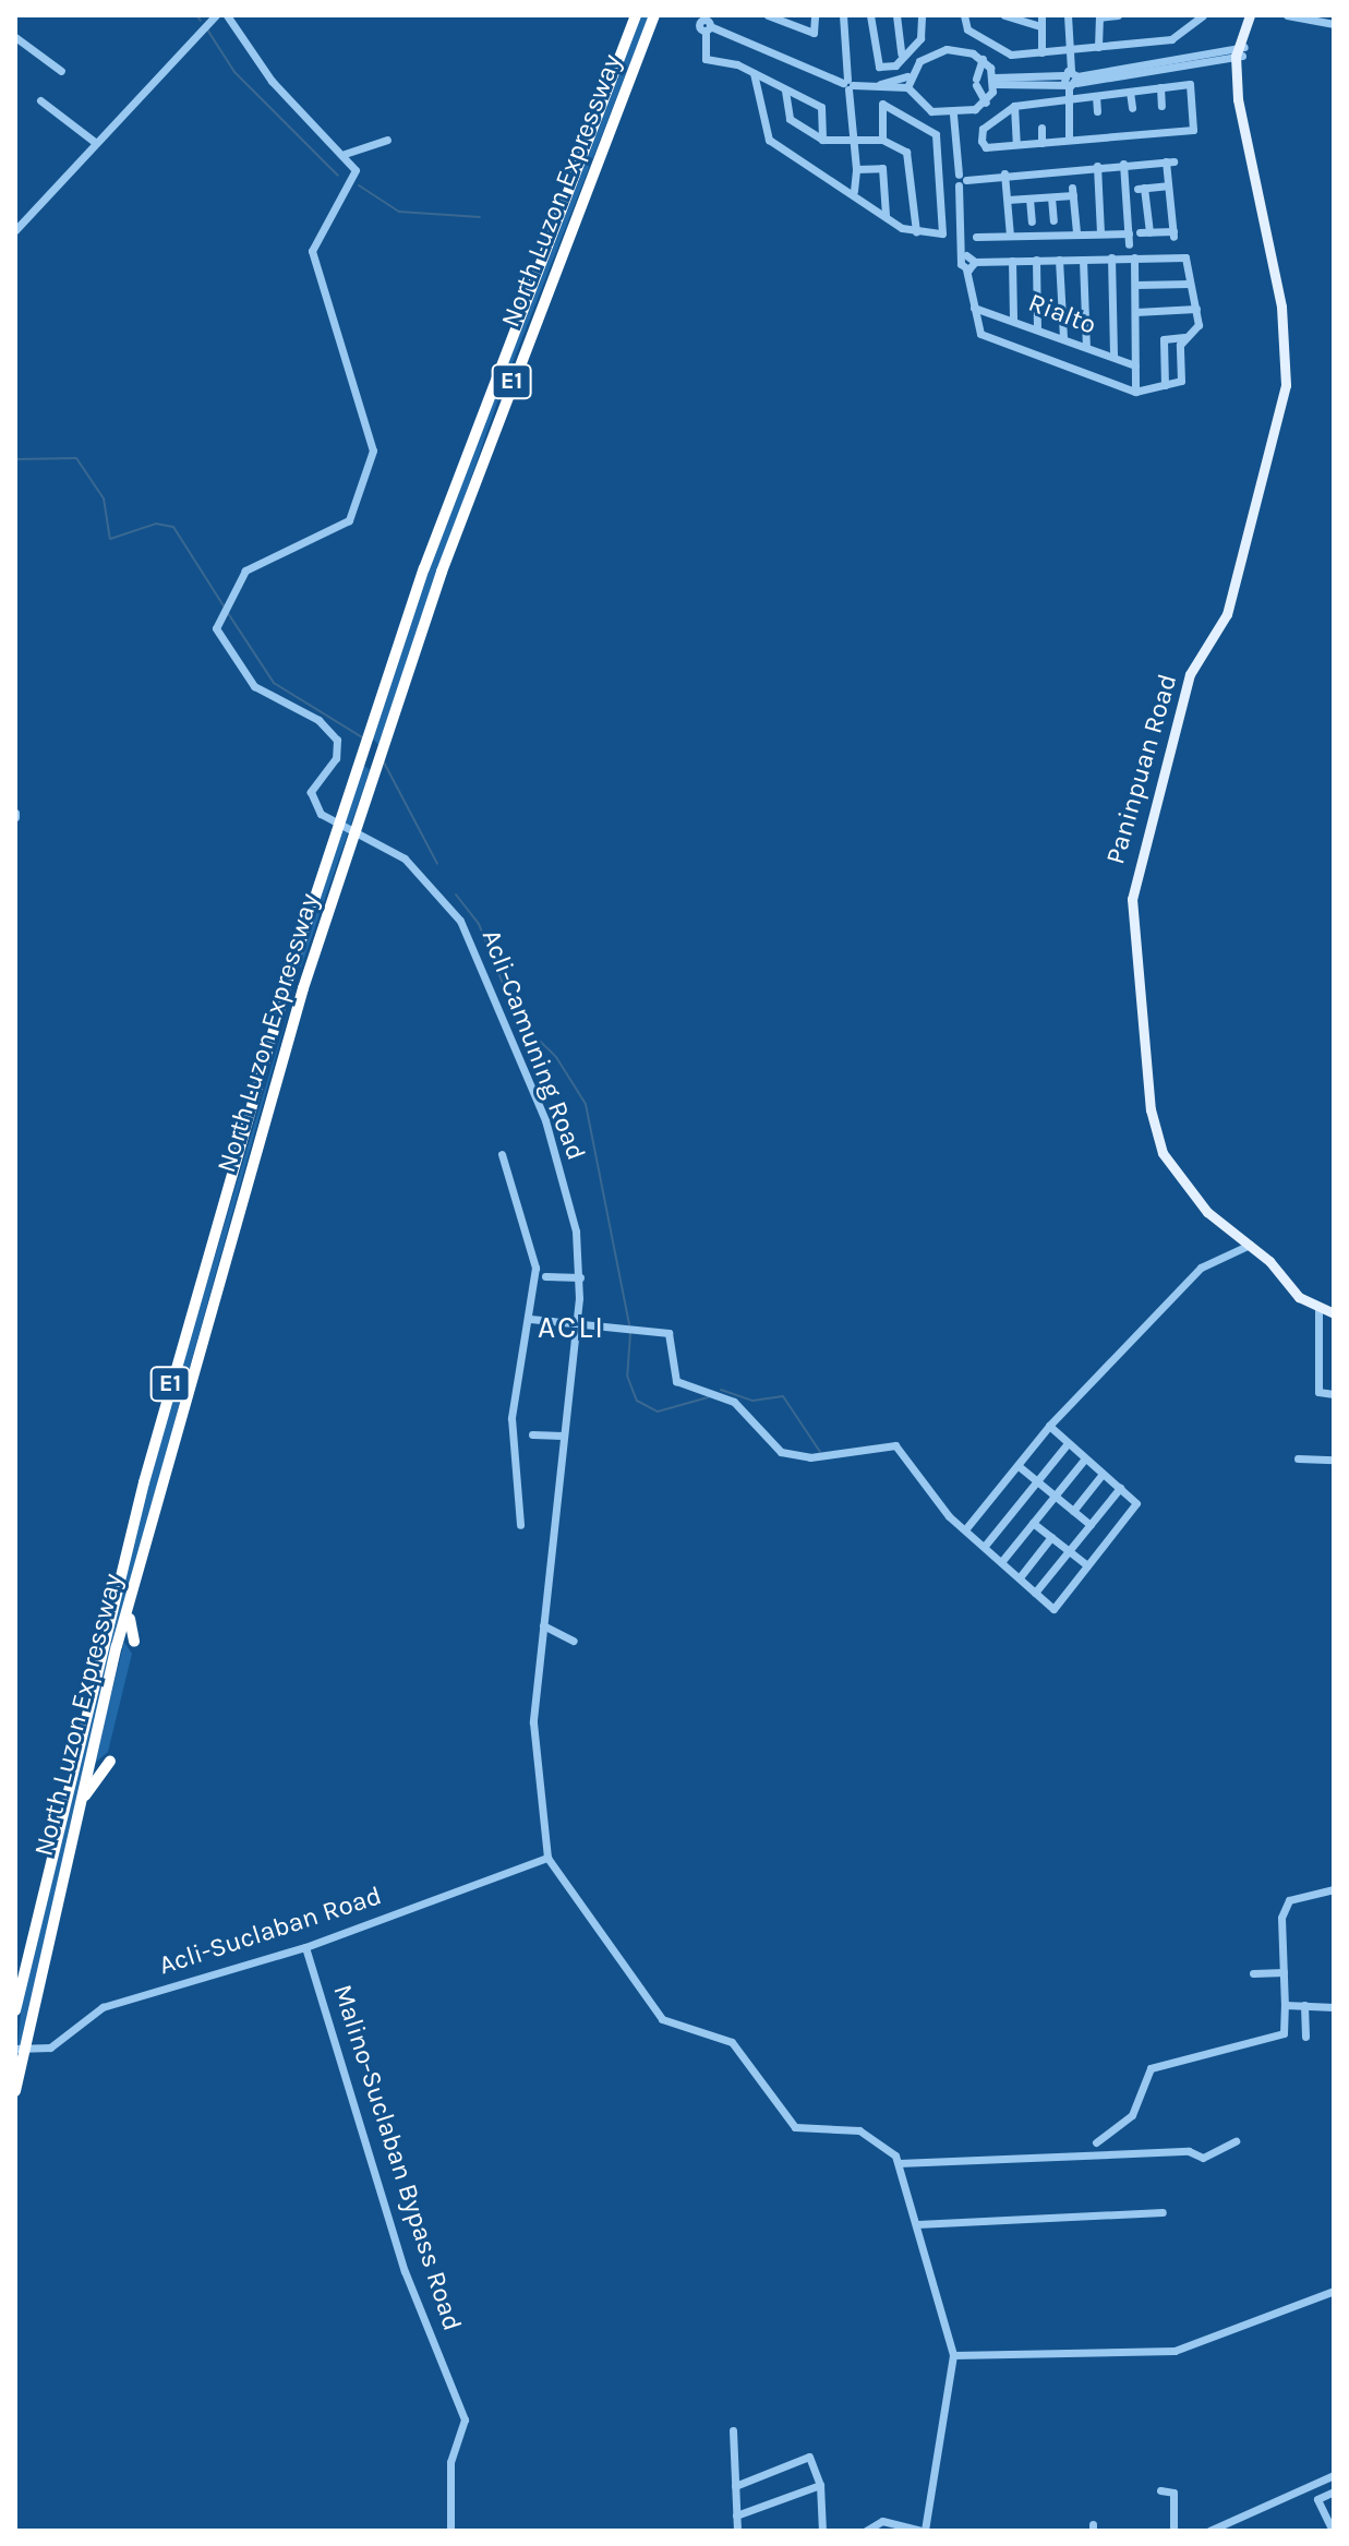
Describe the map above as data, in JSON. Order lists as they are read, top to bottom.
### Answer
{
  "streets": {
    "highway": ["North Luzon Expressway", "E1"],
    "main road": ["Paninpuan Road"],
    "street": [
      "Rialto",
      "Acli-Camuning Road",
      "Acli-Suclaban Road",
      "Malino-Suclaban Bypass Road"
    ]
  },
  "crossings": [
    ["Acli-Camuning Road", "Acli-Suclaban Road"],
    ["Acli-Suclaban Road", "Malino-Suclaban Bypass Road"]
  ],
  "districts": ["ACLI"]
}
